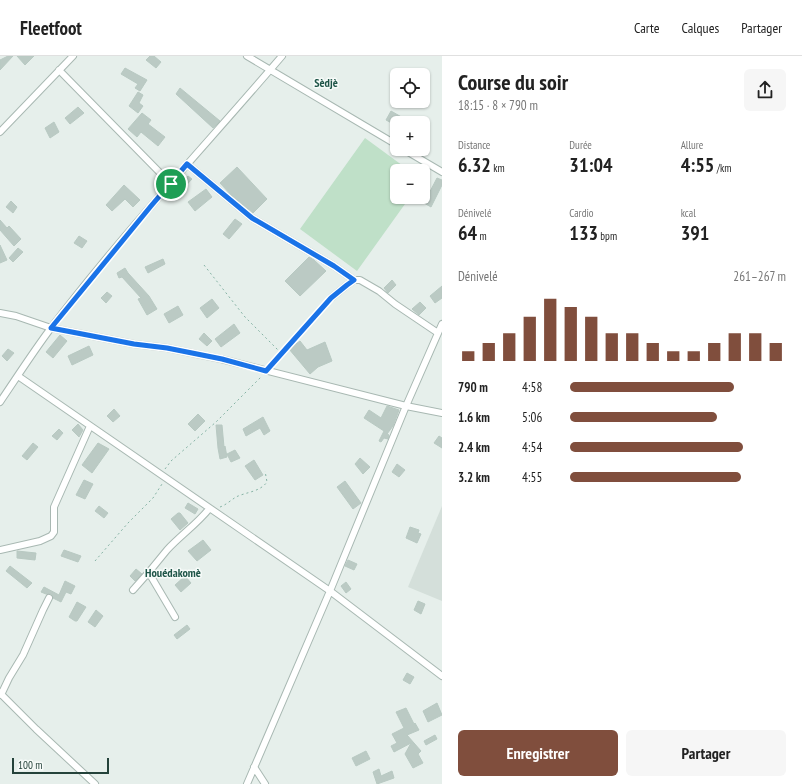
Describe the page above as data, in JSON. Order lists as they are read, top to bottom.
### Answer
{
  "districts": ["Sèdjè", "Houédakomè"],
  "scale_bar": "100 m",
  "page": {
    "header": "Fleetfoot",
    "nav": ["Carte", "Calques", "Partager"],
    "heading": ["Course du soir", "18:15 · 8 × 790 m"],
    "map_buttons": ["+", "−"],
    "stats": [
      ["Distance", "6.32 km"],
      ["Durée", "31:04"],
      ["Allure", "4:55 /km"],
      ["Dénivelé", "64 m"],
      ["Cardio", "133 bpm"],
      ["kcal", "391"]
    ],
    "chart": ["Dénivelé", "261–267 m"],
    "list": [
      {
        "name": "790 m",
        "note": "4:58"
      },
      {
        "name": "1.6 km",
        "note": "5:06"
      },
      {
        "name": "2.4 km",
        "note": "4:54"
      },
      {
        "name": "3.2 km",
        "note": "4:55"
      }
    ],
    "buttons": ["Enregistrer", "Partager"],
    "scale": "100 m"
  }
}
